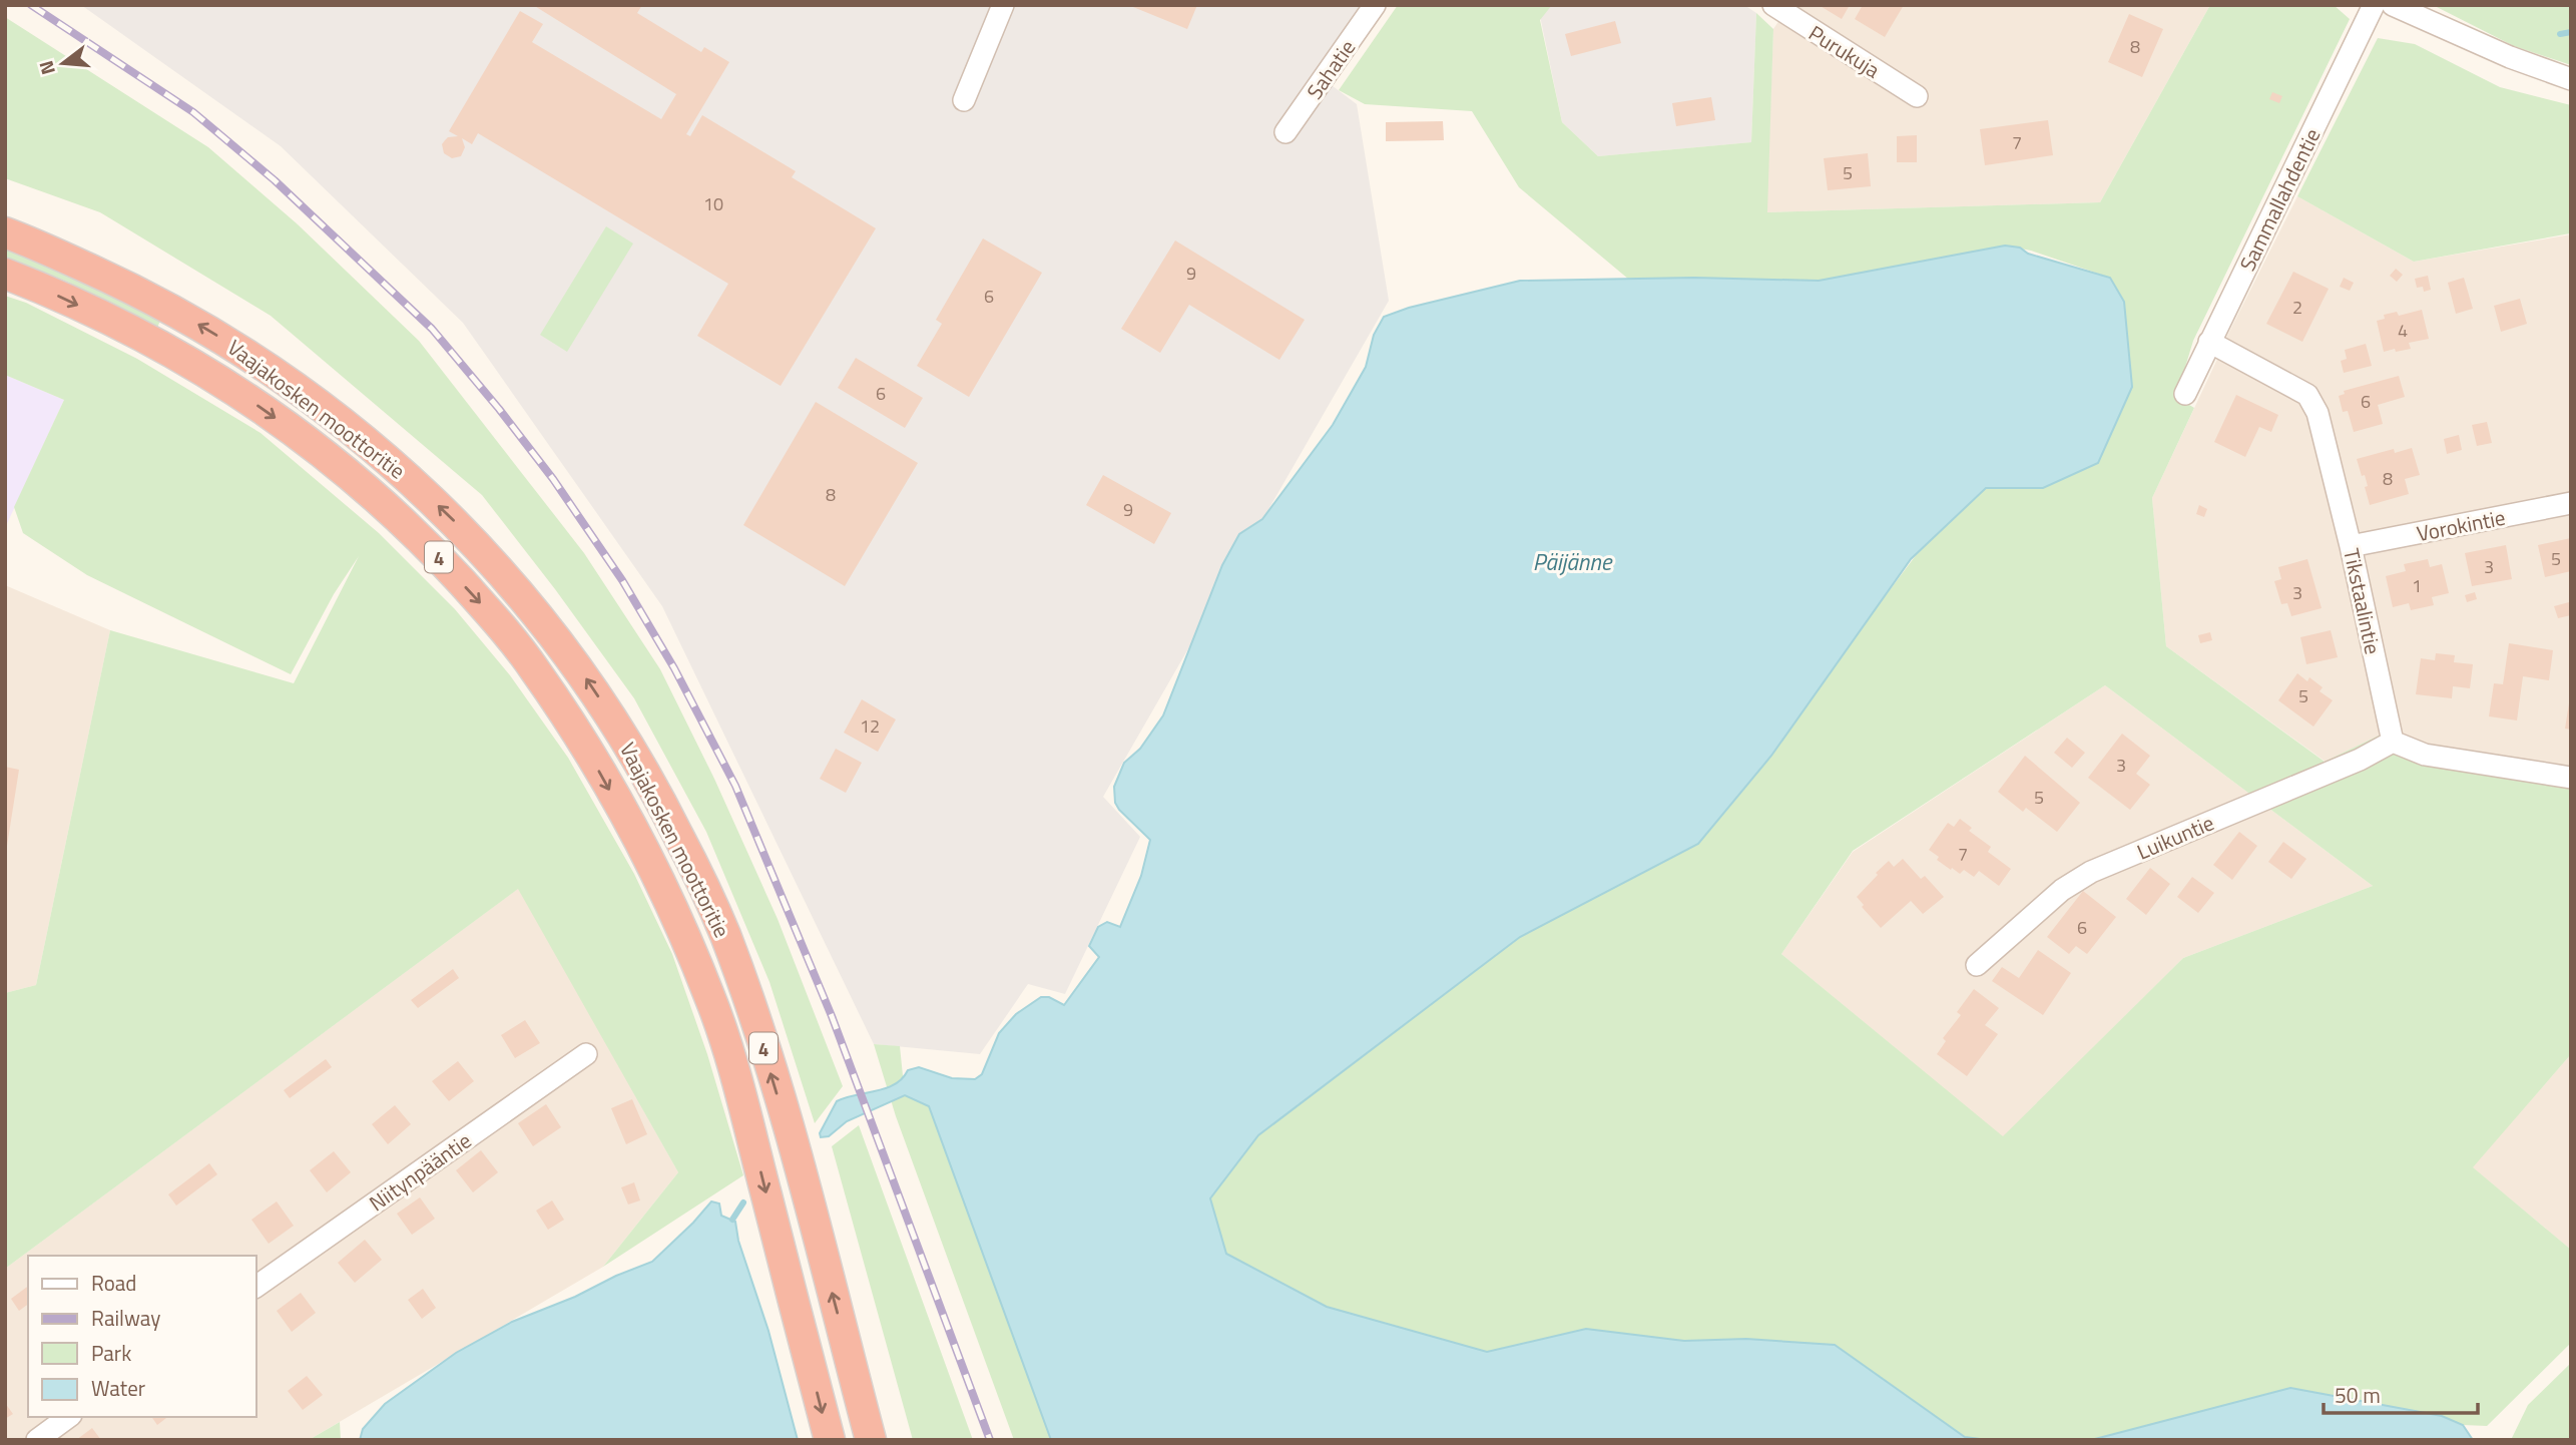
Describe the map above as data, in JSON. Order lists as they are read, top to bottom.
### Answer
{
  "streets": {
    "highway": ["Vaajakosken moottoritie", "4"],
    "street": [
      "Purukuja",
      "Sahatie",
      "Sammallahdentie",
      "Vorokintie",
      "Tikstaalintie",
      "Luikuntie",
      "Niitynpääntie"
    ]
  },
  "crossings": [
    ["Sammallahdentie", "Tikstaalintie"],
    ["Vorokintie", "Tikstaalintie"],
    ["Tikstaalintie", "Luikuntie"]
  ],
  "water": ["Päijänne"],
  "house_numbers": [
    "8",
    "7",
    "5",
    "10",
    "9",
    "6",
    "2",
    "4",
    "6",
    "6",
    "8",
    "8",
    "9",
    "5",
    "3",
    "1",
    "3",
    "5",
    "12",
    "3",
    "5",
    "7",
    "6"
  ],
  "legend": [
    "Road",
    "Railway",
    "Park",
    "Water"
  ],
  "scale_bar": "50 m",
  "north": "left"
}
